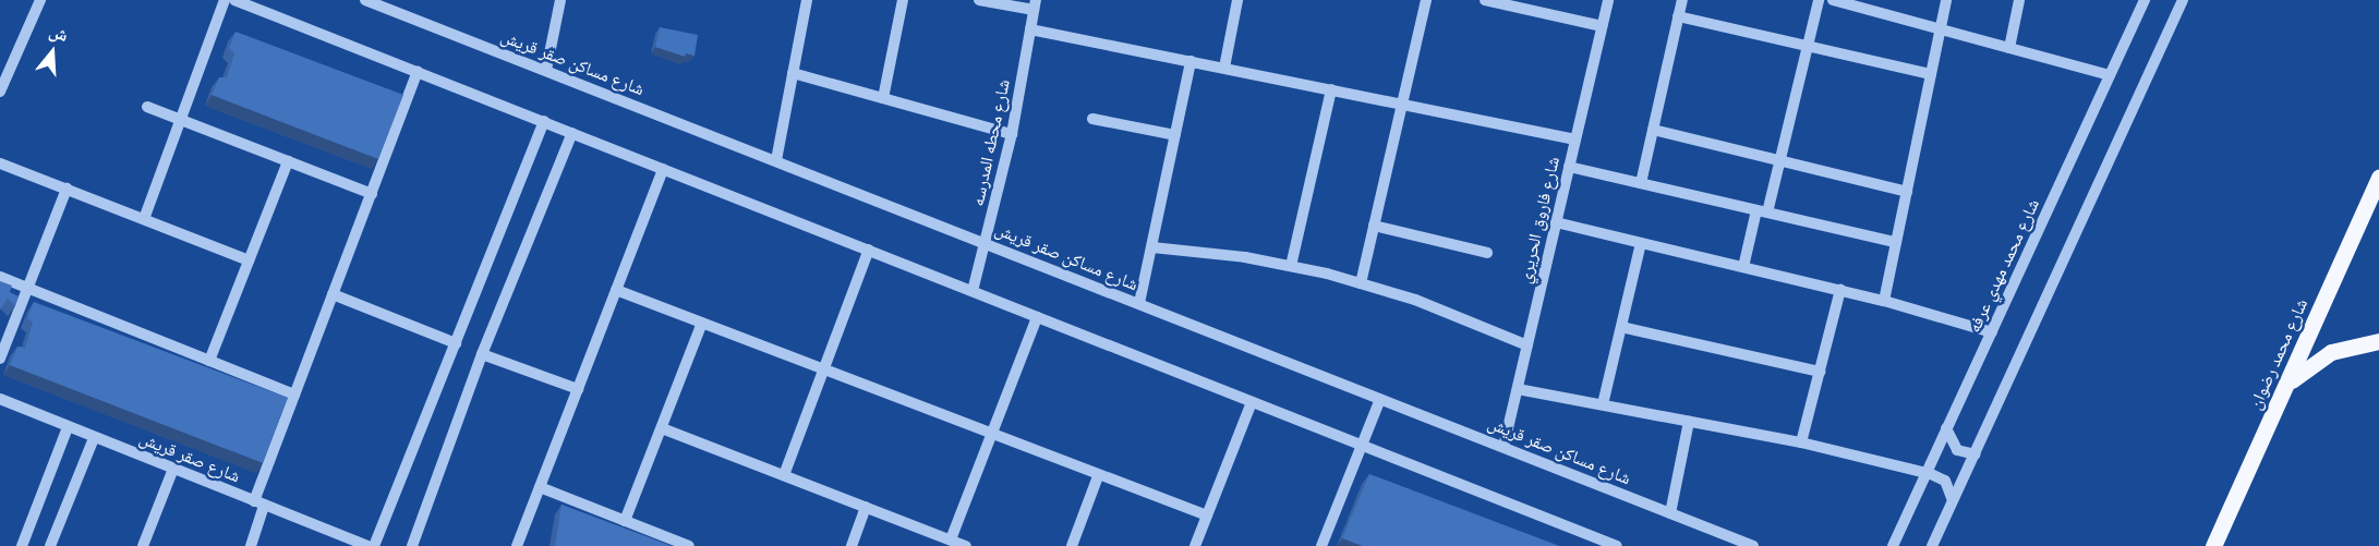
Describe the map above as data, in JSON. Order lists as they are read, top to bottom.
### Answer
{
  "streets": {
    "main road": ["شارع محمد رضوان"],
    "street": [
      "شارع مساكن صقر قريش",
      "شارع محطه المدرسه",
      "شارع فاروق الحريري",
      "شارع محمد مهدي عرفه",
      "شارع صقر قريش"
    ]
  },
  "crossings": [
    ["شارع مساكن صقر قريش", "شارع محطه المدرسه"],
    ["شارع مساكن صقر قريش", "شارع فاروق الحريري"]
  ],
  "north": "top"
}
